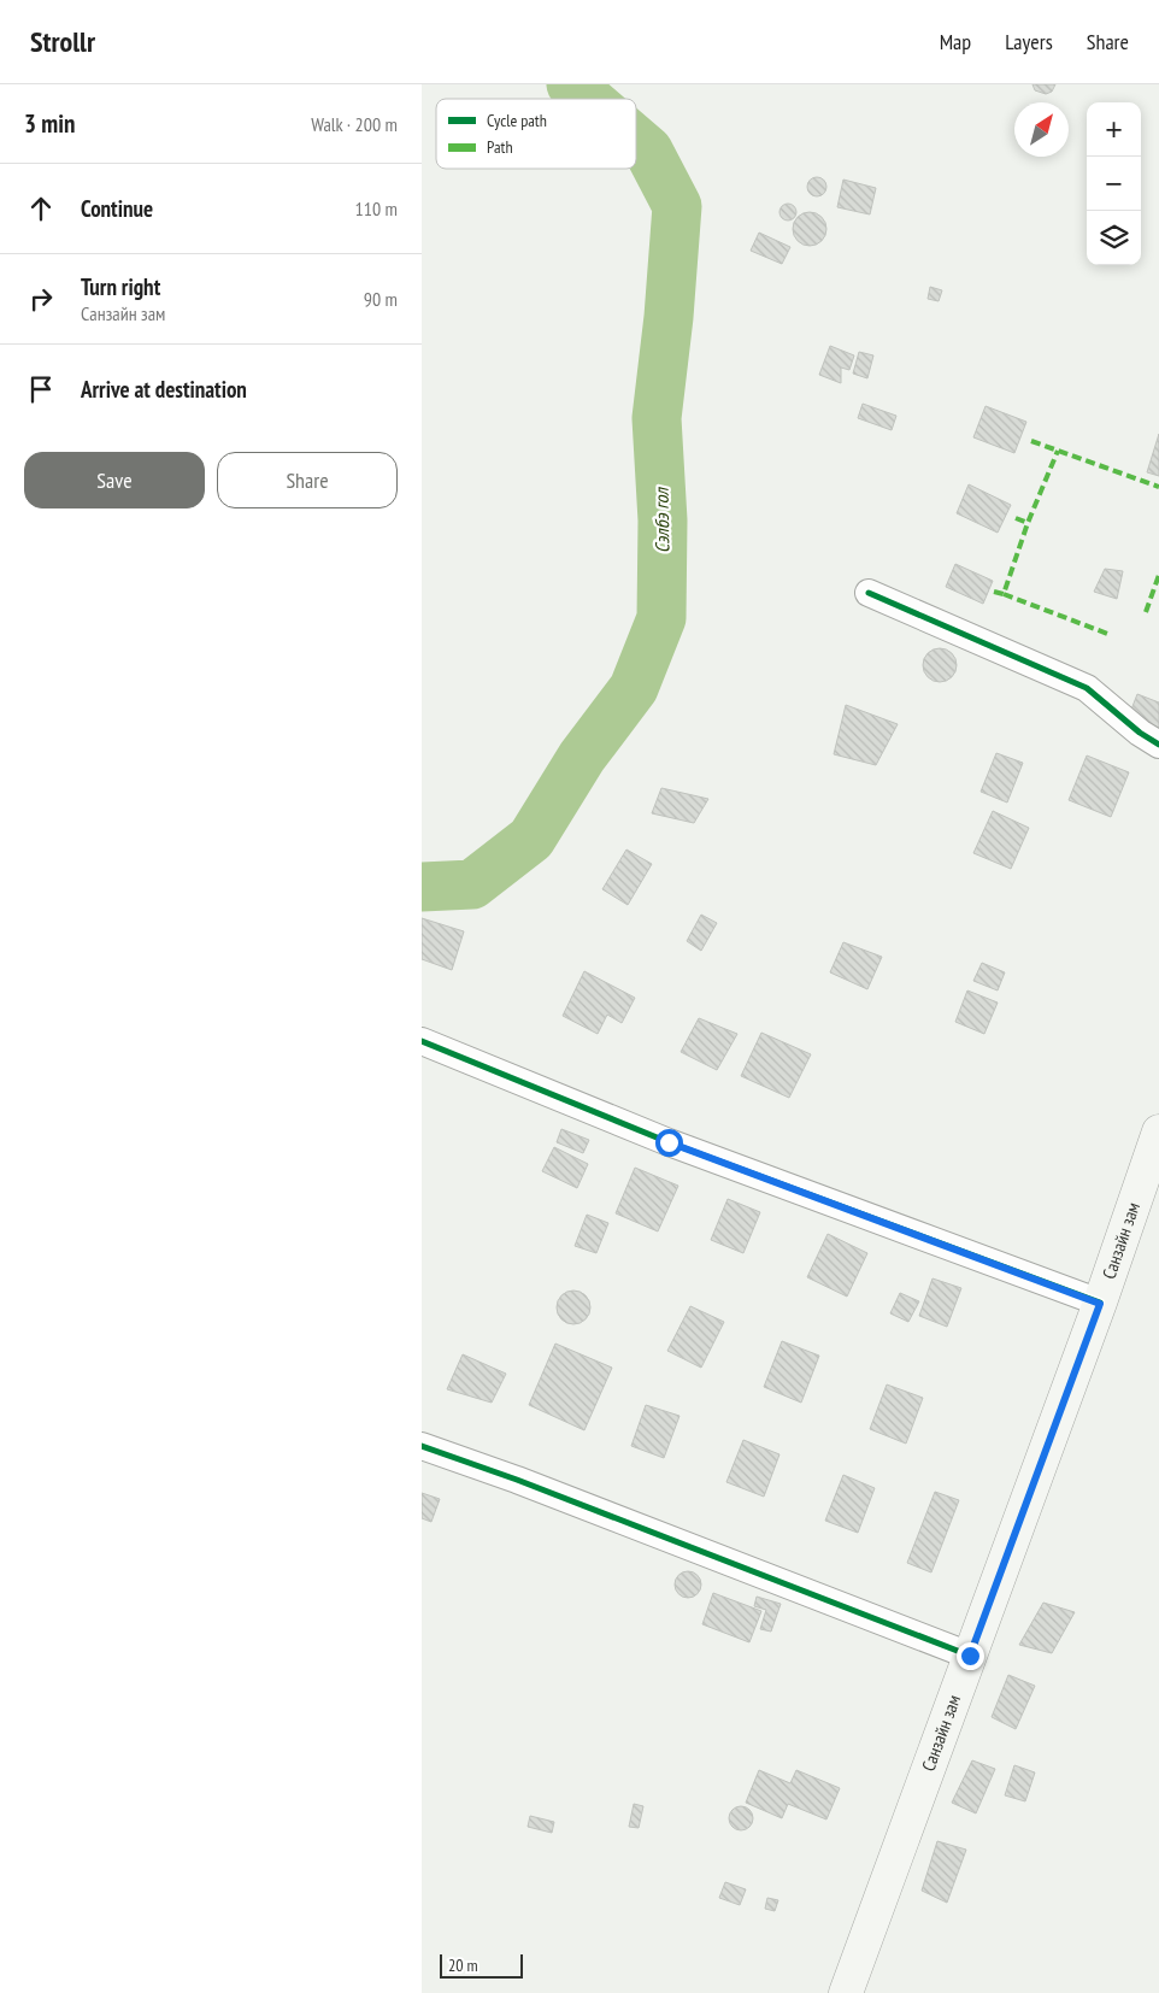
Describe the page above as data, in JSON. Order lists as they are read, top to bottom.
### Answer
{
  "streets": {
    "main road": ["Санзайн зам"]
  },
  "water": ["Сэлбэ гол"],
  "legend": ["Cycle path", "Path"],
  "scale_bar": "20 m",
  "north": "top right",
  "page": {
    "header": "Strollr",
    "nav": ["Map", "Layers", "Share"],
    "heading": ["3 min", "Walk · 200 m"],
    "map_buttons": ["+", "−"],
    "list": [
      ["Continue", "110 m"],
      ["Turn right", "Санзайн зам", "90 m"],
      "Arrive at destination"
    ],
    "buttons": ["Save", "Share"],
    "scale": "20 m"
  }
}
